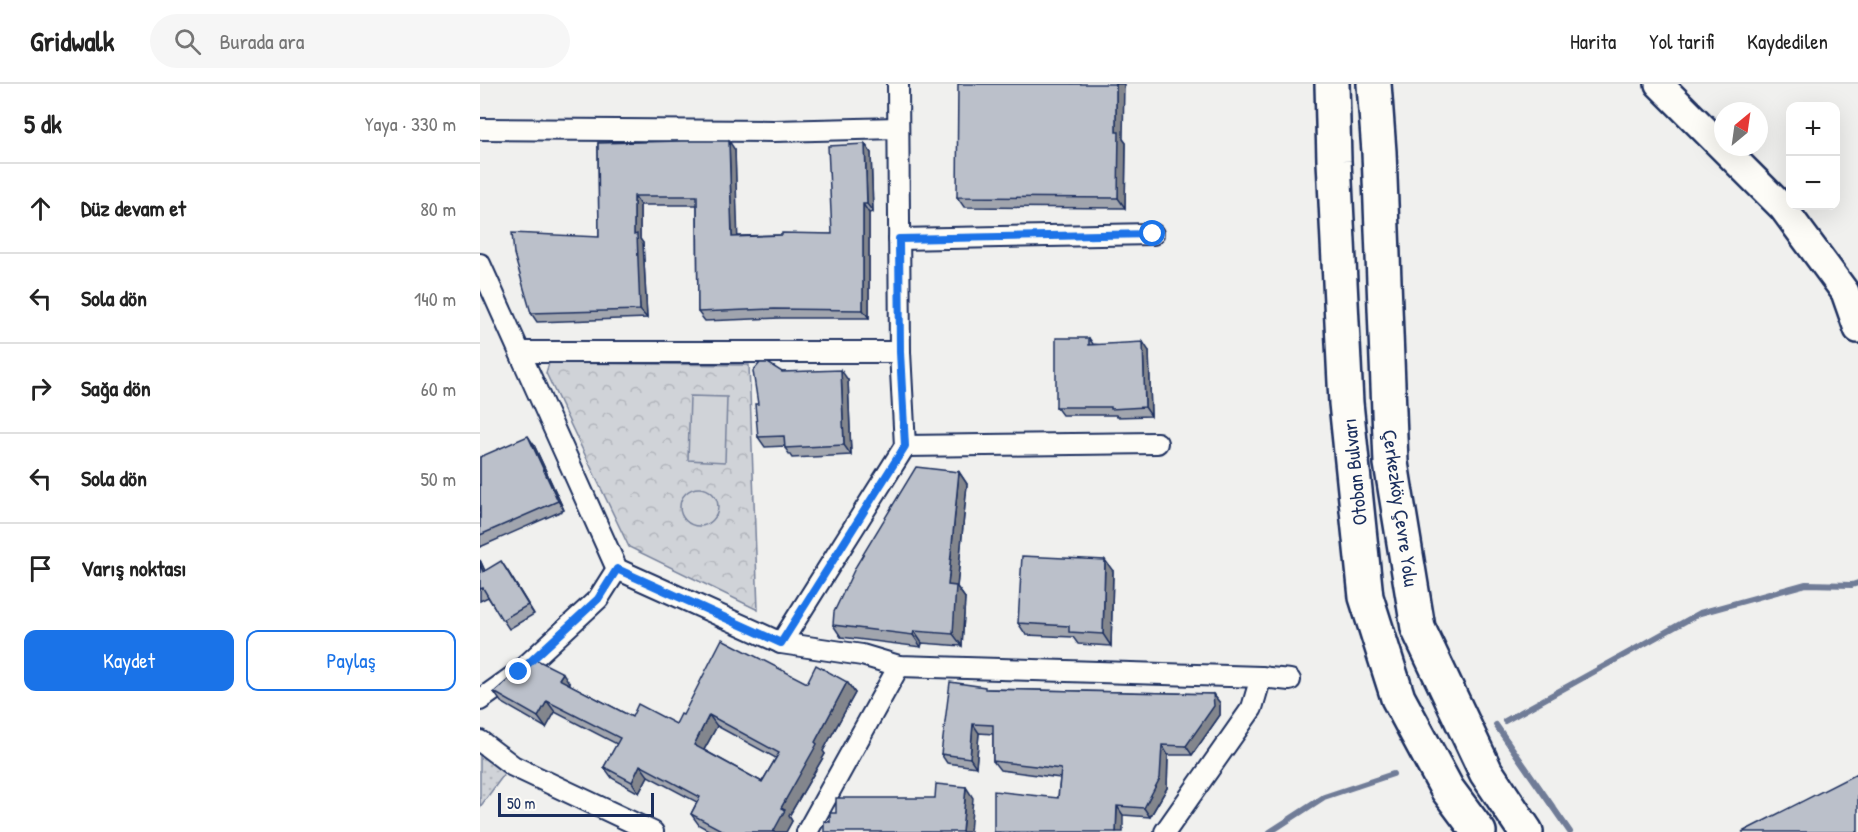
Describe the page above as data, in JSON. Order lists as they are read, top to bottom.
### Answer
{
  "streets": {
    "highway": ["Otoban Bulvarı", "Çerkezköy Çevre Yolu"]
  },
  "scale_bar": "50 m",
  "north": "top right",
  "page": {
    "header": "Gridwalk",
    "search": "Burada ara",
    "nav": ["Harita", "Yol tarifi", "Kaydedilen"],
    "heading": ["5 dk", "Yaya · 330 m"],
    "map_buttons": ["+", "−"],
    "list": [
      ["Düz devam et", "80 m"],
      ["Sola dön", "140 m"],
      ["Sağa dön", "60 m"],
      ["Sola dön", "50 m"],
      "Varış noktası"
    ],
    "buttons": ["Kaydet", "Paylaş"],
    "scale": "50 m"
  }
}
